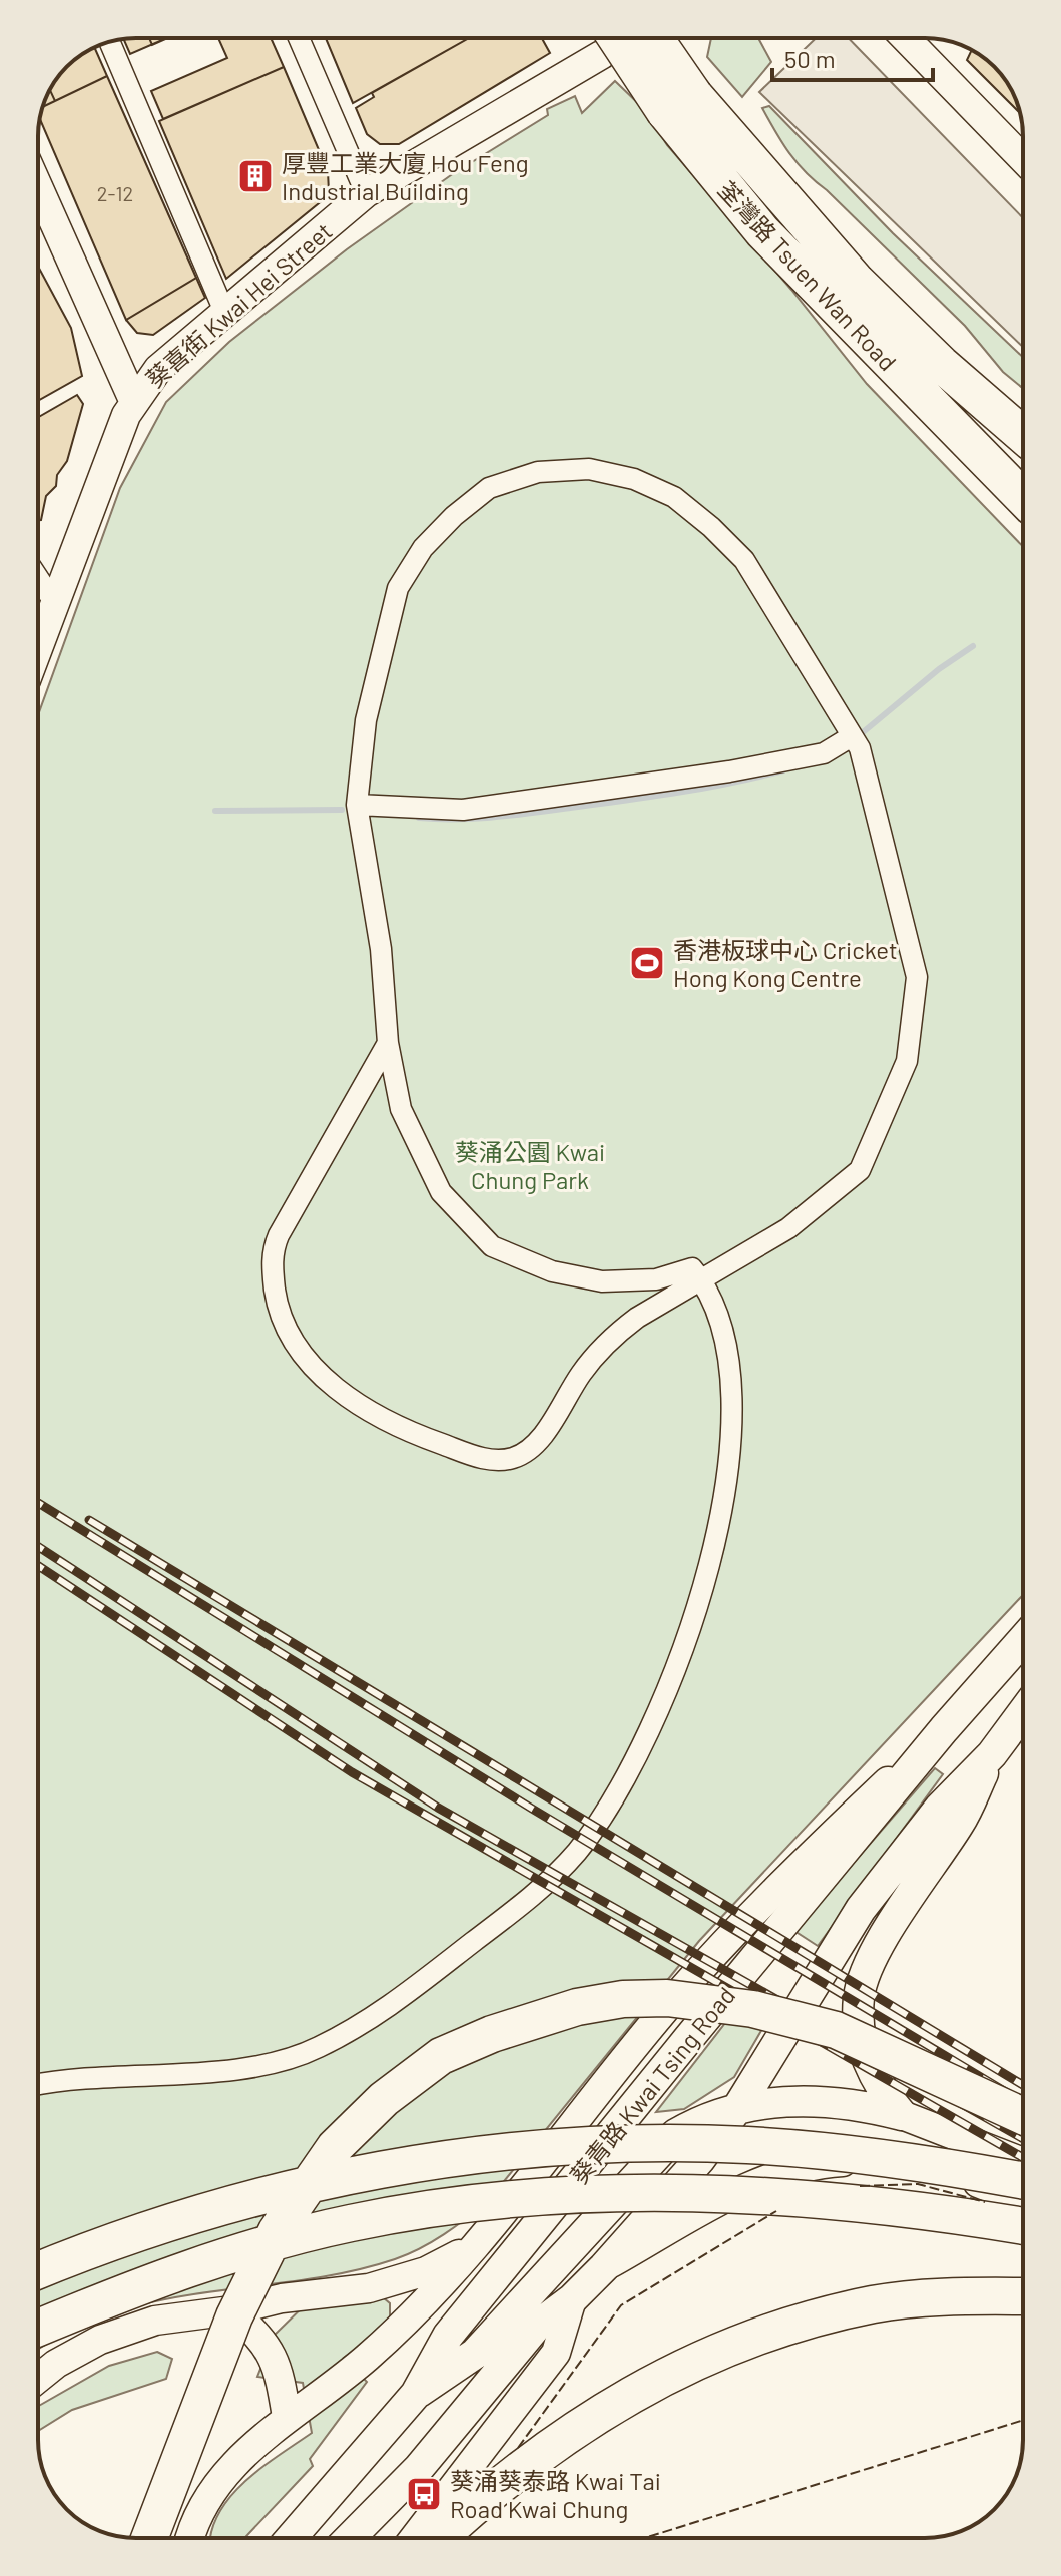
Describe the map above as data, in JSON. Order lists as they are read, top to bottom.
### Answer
{
  "streets": {
    "highway": ["荃灣路 Tsuen Wan Road"],
    "main road": ["葵喜街 Kwai Hei Street", "葵青路 Kwai Tsing Road"]
  },
  "crossings": [
    ["荃灣路 Tsuen Wan Road", "葵喜街 Kwai Hei Street"]
  ],
  "parks": ["葵涌公園 Kwai Chung Park"],
  "places": {
    "building": ["厚豐工業大廈 Hou Feng Industrial Building"],
    "sports": ["香港板球中心 Cricket Hong Kong Centre"],
    "bus stop": ["葵涌葵泰路 Kwai Tai Road Kwai Chung"]
  },
  "house_numbers": ["2-12"],
  "scale_bar": "50 m"
}
